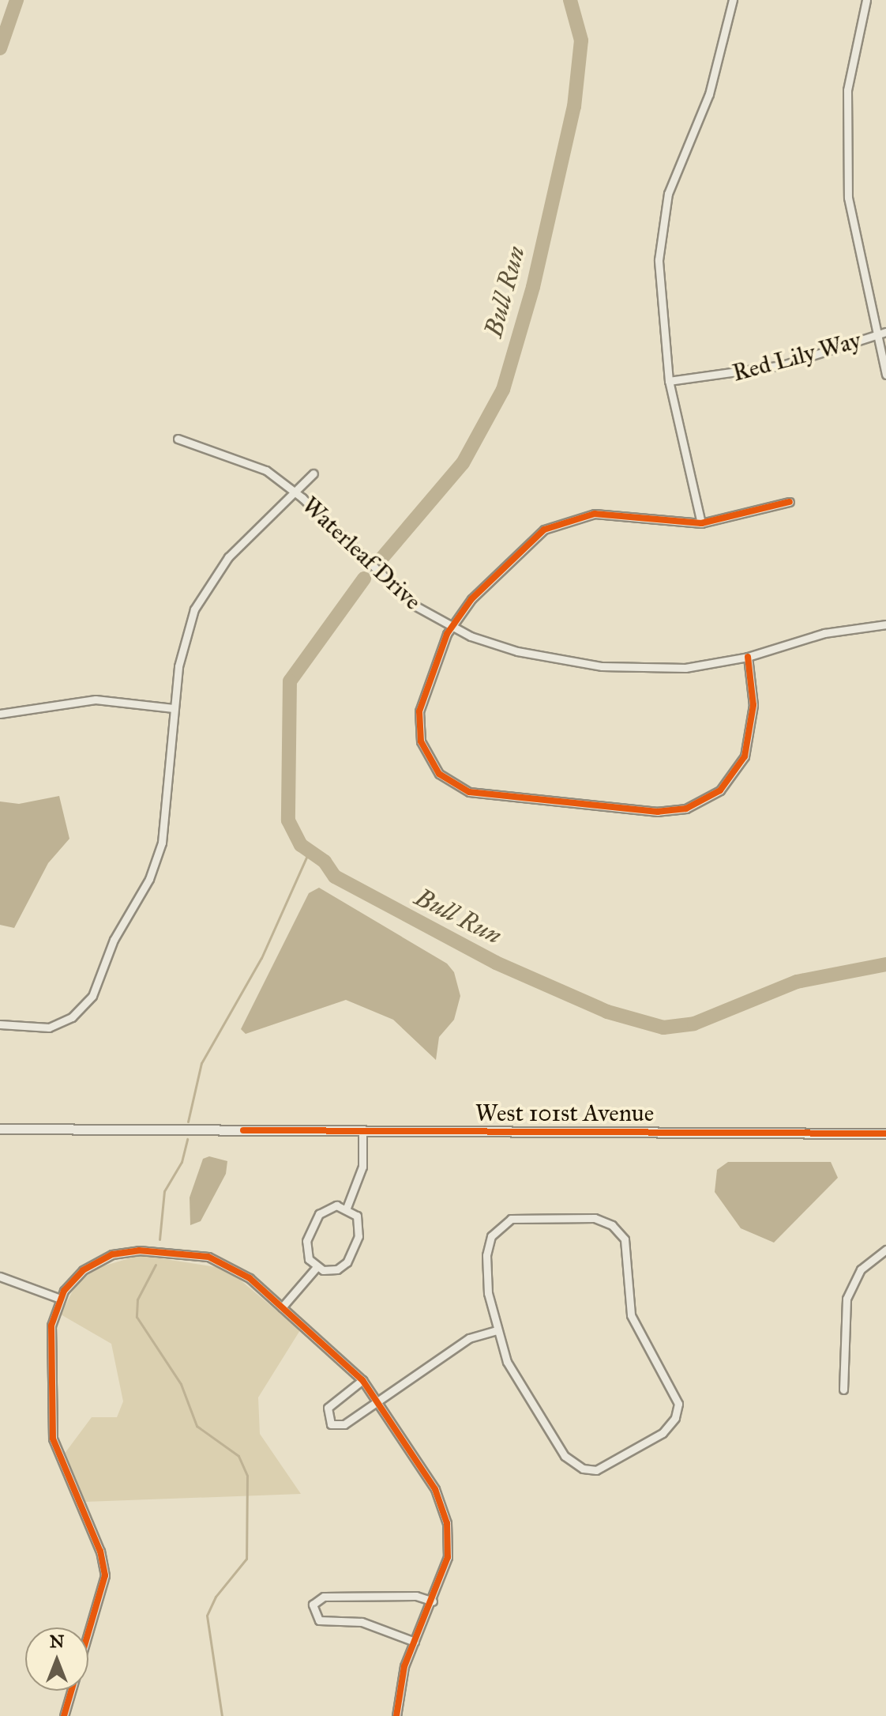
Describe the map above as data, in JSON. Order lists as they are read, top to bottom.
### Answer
{
  "streets": {
    "street": ["Red Lily Way", "Waterleaf Drive", "West 101st Avenue"]
  },
  "water": ["Bull Run"],
  "north": "top"
}
